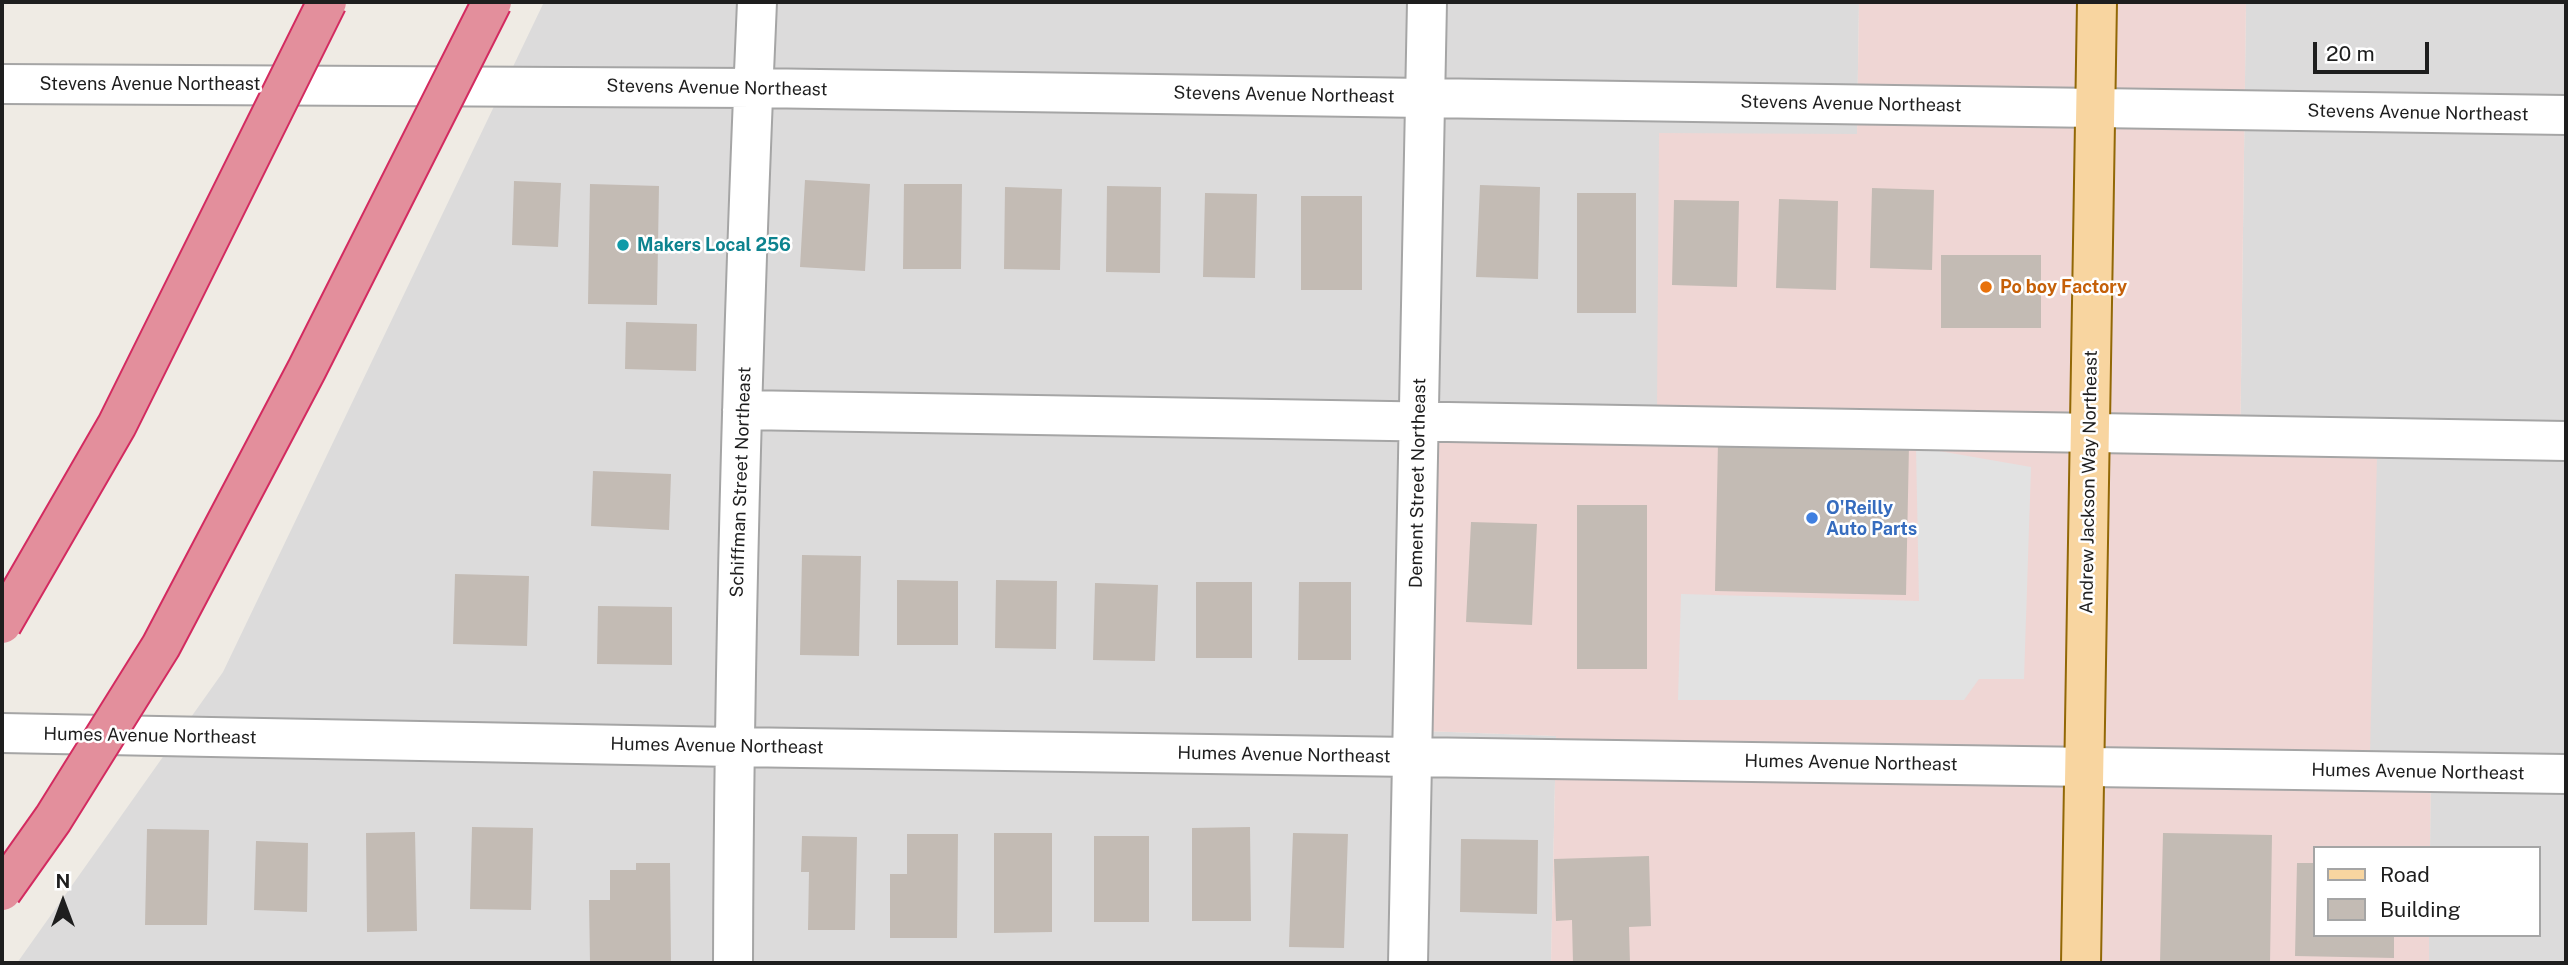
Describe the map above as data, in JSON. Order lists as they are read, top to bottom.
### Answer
{
  "streets": {
    "main road": ["Andrew Jackson Way Northeast"],
    "street": [
      "Stevens Avenue Northeast",
      "Schiffman Street Northeast",
      "Dement Street Northeast",
      "Humes Avenue Northeast"
    ]
  },
  "crossings": [
    ["Stevens Avenue Northeast", "Schiffman Street Northeast"],
    ["Stevens Avenue Northeast", "Andrew Jackson Way Northeast"],
    ["Stevens Avenue Northeast", "Dement Street Northeast"],
    ["Schiffman Street Northeast", "Humes Avenue Northeast"],
    ["Andrew Jackson Way Northeast", "Humes Avenue Northeast"],
    ["Dement Street Northeast", "Humes Avenue Northeast"]
  ],
  "places": ["Makers Local 256", "Po boy Factory", "O'Reilly Auto Parts"],
  "legend": ["Road", "Building"],
  "scale_bar": "20 m",
  "north": "top"
}
